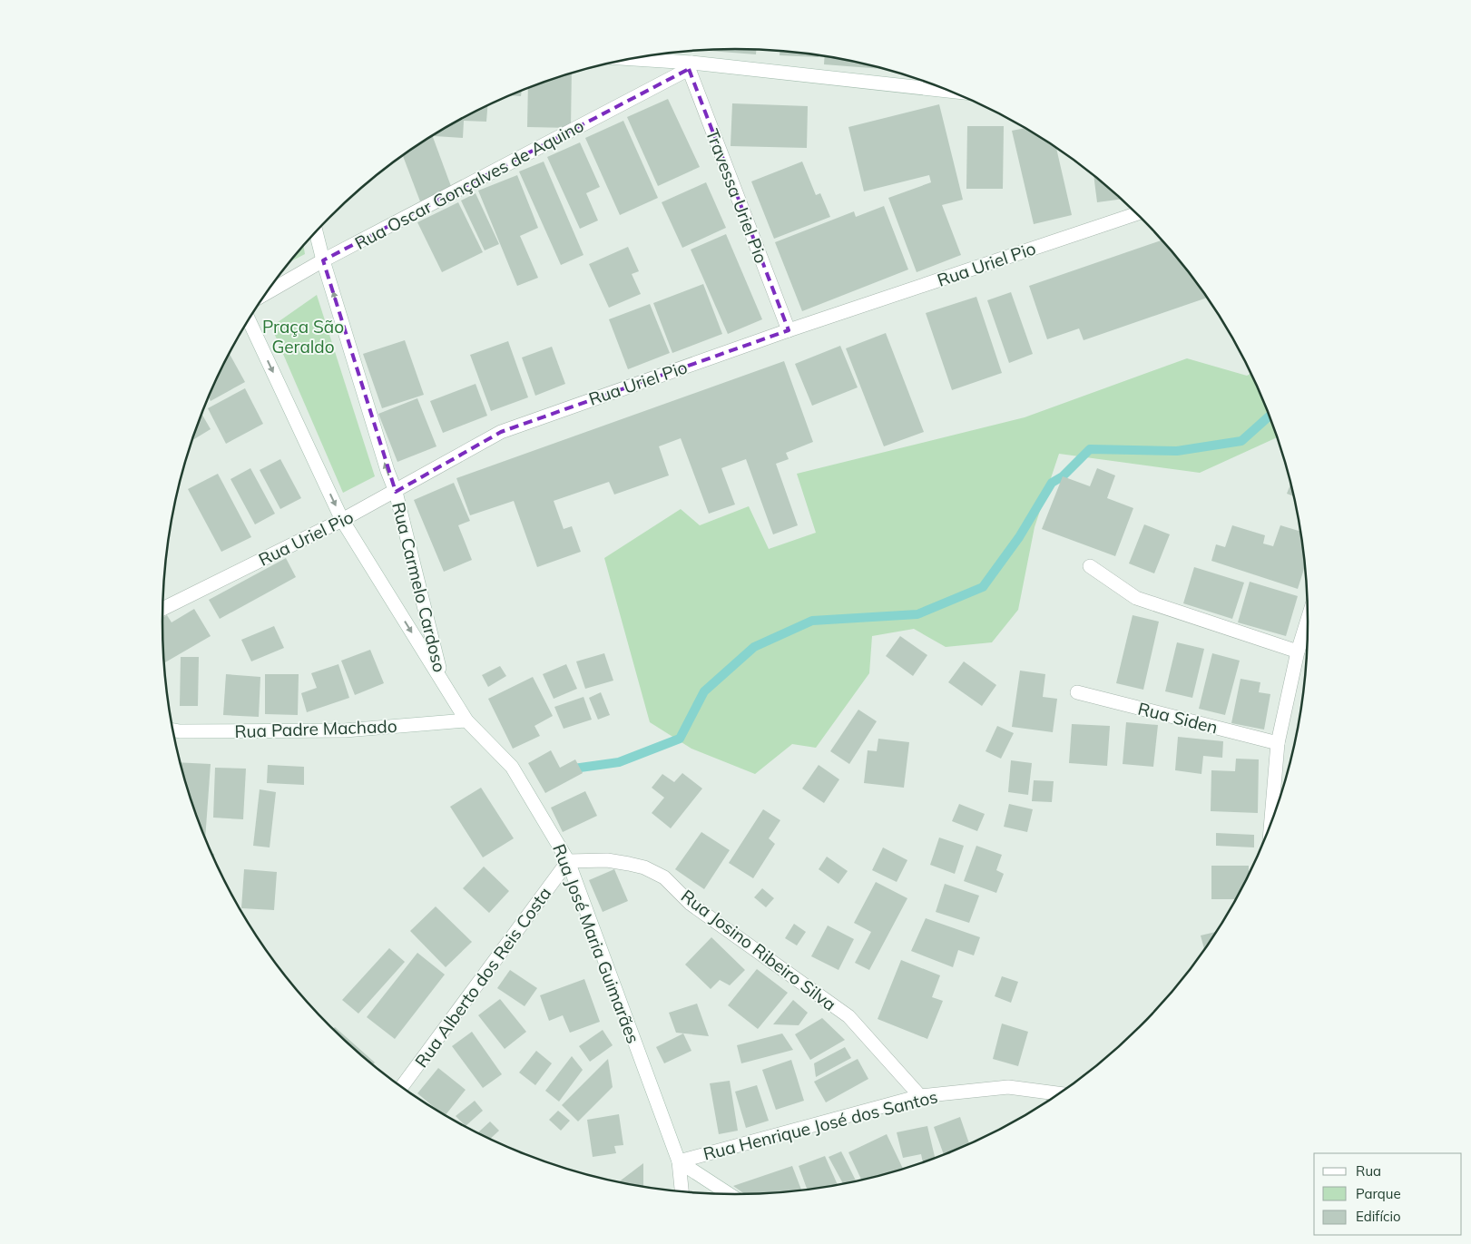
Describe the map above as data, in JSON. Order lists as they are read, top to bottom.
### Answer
{
  "streets": {
    "street": [
      "Rua Oscar Gonçalves de Aquino",
      "Travessa Uriel Pio",
      "Rua Uriel Pio",
      "Rua Carmelo Cardoso",
      "Rua Siden",
      "Rua Padre Machado",
      "Rua José Maria Guimarães",
      "Rua Josino Ribeiro Silva",
      "Rua Alberto dos Reis Costa",
      "Rua Henrique José dos Santos"
    ]
  },
  "crossings": [
    ["Rua Oscar Gonçalves de Aquino", "Travessa Uriel Pio"],
    ["Rua Oscar Gonçalves de Aquino", "Rua Carmelo Cardoso"],
    ["Travessa Uriel Pio", "Rua Uriel Pio"],
    ["Rua Uriel Pio", "Rua Carmelo Cardoso"],
    ["Rua Carmelo Cardoso", "Rua José Maria Guimarães"],
    ["Rua Padre Machado", "Rua José Maria Guimarães"],
    ["Rua José Maria Guimarães", "Rua Josino Ribeiro Silva"],
    ["Rua José Maria Guimarães", "Rua Alberto dos Reis Costa"],
    ["Rua José Maria Guimarães", "Rua Henrique José dos Santos"],
    ["Rua Josino Ribeiro Silva", "Rua Alberto dos Reis Costa"],
    ["Rua Josino Ribeiro Silva", "Rua Henrique José dos Santos"]
  ],
  "parks": ["Praça São Geraldo"],
  "legend": ["Rua", "Parque", "Edifício"]
}
